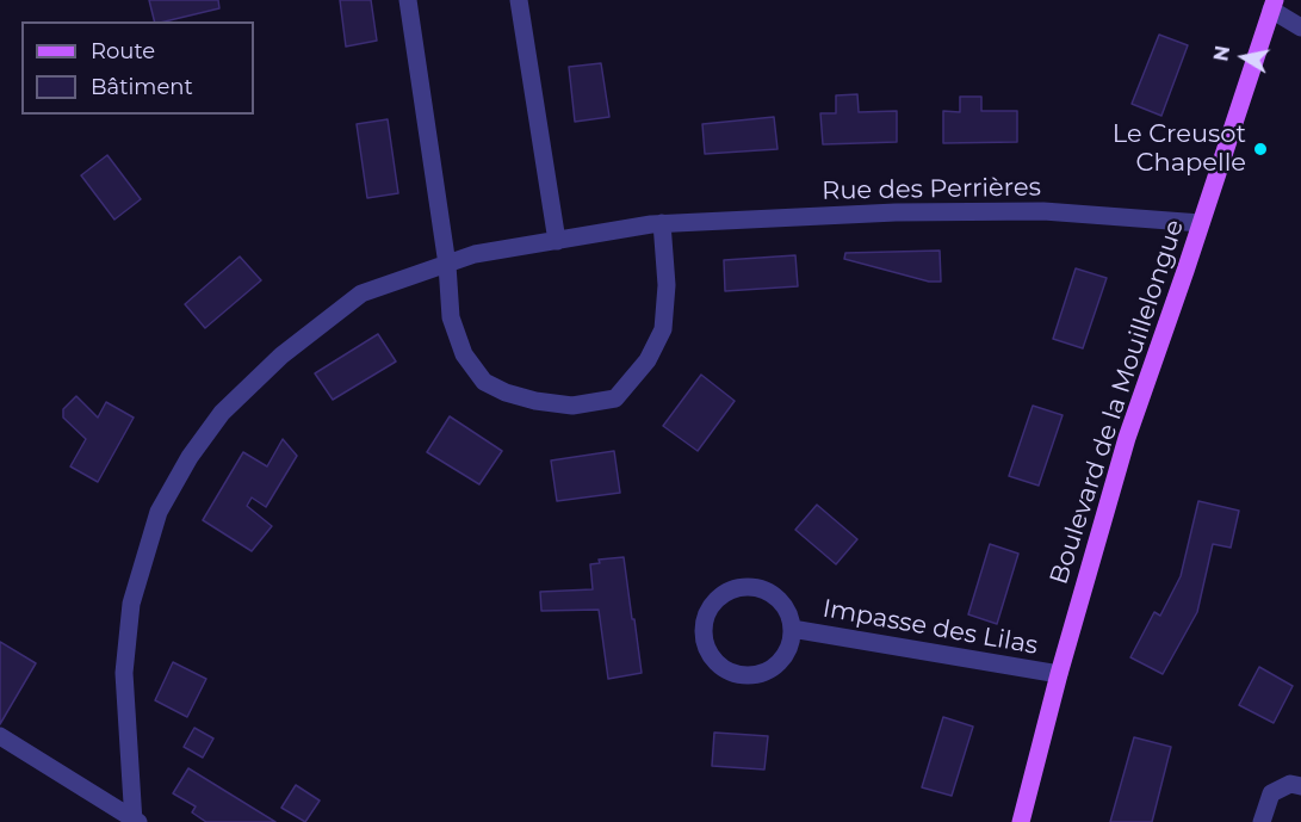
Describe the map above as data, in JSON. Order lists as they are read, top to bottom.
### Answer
{
  "streets": {
    "main road": ["Boulevard de la Mouillelongue"],
    "street": ["Rue des Perrières", "Impasse des Lilas"]
  },
  "crossings": [
    ["Rue des Perrières", "Boulevard de la Mouillelongue"],
    ["Boulevard de la Mouillelongue", "Impasse des Lilas"]
  ],
  "places": ["Le Creusot Chapelle"],
  "legend": ["Route", "Bâtiment"],
  "north": "left"
}
